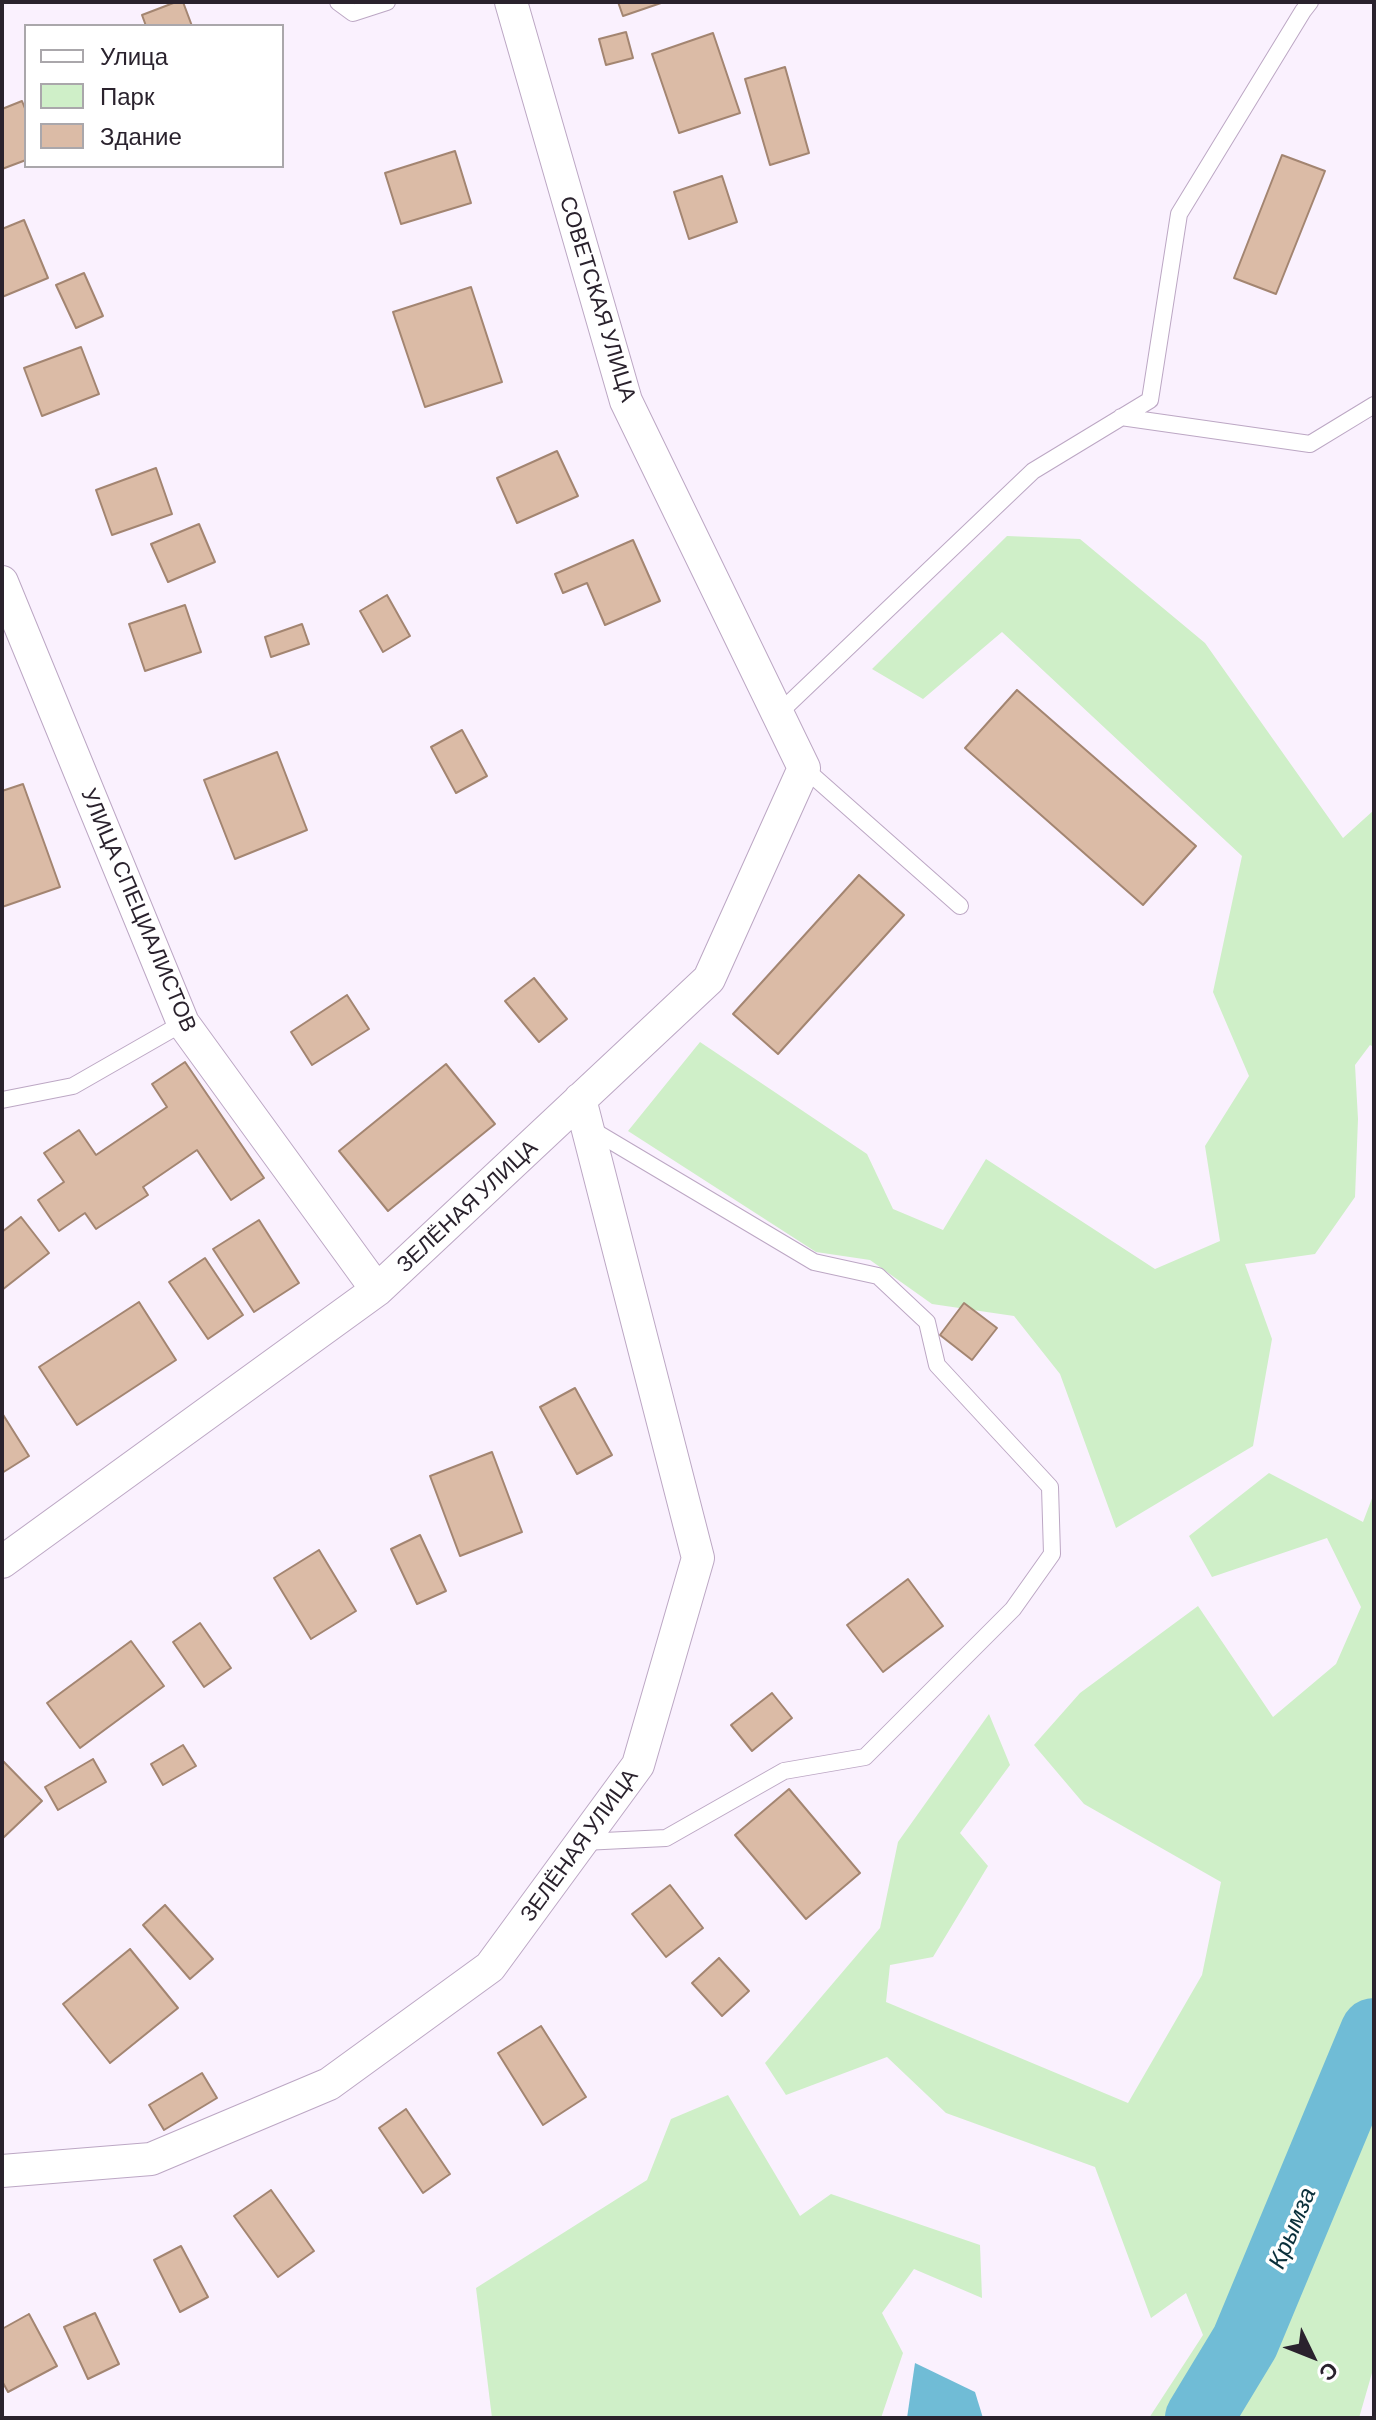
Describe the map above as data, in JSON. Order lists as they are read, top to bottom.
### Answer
{
  "streets": {
    "street": ["СОВЕТСКАЯ УЛИЦА", "УЛИЦА СПЕЦИАЛИСТОВ", "ЗЕЛЁНАЯ УЛИЦА"]
  },
  "crossings": [
    ["УЛИЦА СПЕЦИАЛИСТОВ", "ЗЕЛЁНАЯ УЛИЦА"]
  ],
  "water": ["Крымза"],
  "legend": ["Улица", "Парк", "Здание"],
  "north": "bottom right"
}
